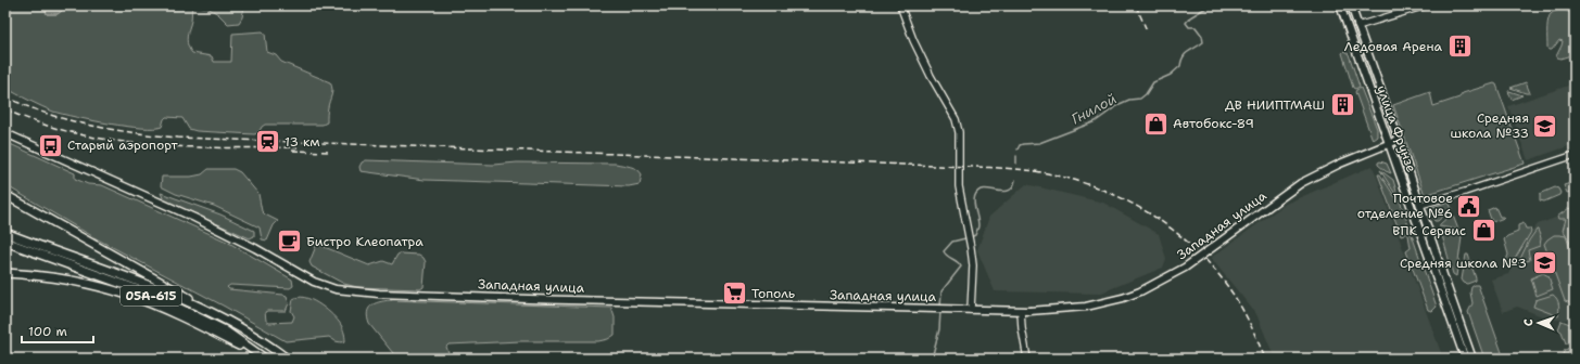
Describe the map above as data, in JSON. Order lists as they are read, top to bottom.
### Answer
{
  "streets": {
    "highway": ["05А-615"],
    "main road": ["улица Фрунзе", "Западная улица"]
  },
  "crossings": [
    ["улица Фрунзе", "Западная улица"]
  ],
  "water": ["Гнилой"],
  "places": {
    "building": ["Ледовая Арена", "ДВ НИИПТМАШ"],
    "shop": ["Автобокс-89", "ВПК Сервис"],
    "school or university": ["Средняя школа №33", "Средняя школа №3"],
    "station": ["13 км"],
    "bus stop": ["Старый аэропорт"],
    "public building": ["Почтовое отделение №6"],
    "cafe": ["Бистро Клеопатра"],
    "supermarket": ["Тополь"]
  },
  "scale_bar": "100 m",
  "north": "left"
}
